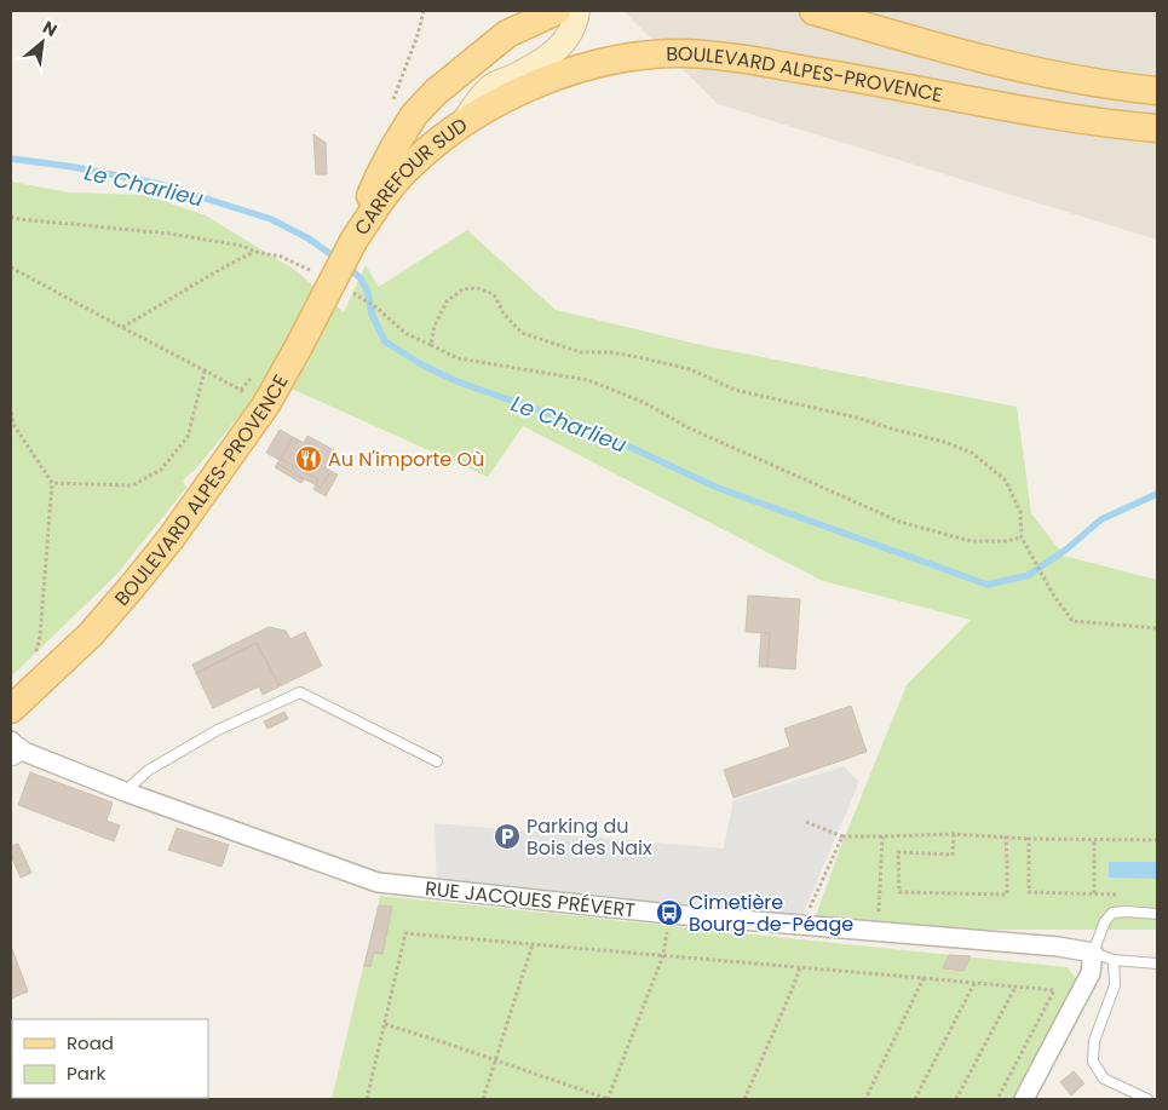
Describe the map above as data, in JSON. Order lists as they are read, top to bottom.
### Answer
{
  "streets": {
    "main road": ["BOULEVARD ALPES-PROVENCE", "CARREFOUR SUD"],
    "street": ["RUE JACQUES PRÉVERT"]
  },
  "crossings": [
    ["BOULEVARD ALPES-PROVENCE", "CARREFOUR SUD"]
  ],
  "water": ["Le Charlieu"],
  "places": {
    "restaurant": ["Au N'importe Où"],
    "parking": ["Parking du Bois des Naix"],
    "bus stop": ["Cimetière Bourg-de-Péage"]
  },
  "legend": ["Road", "Park"],
  "north": "top right"
}
